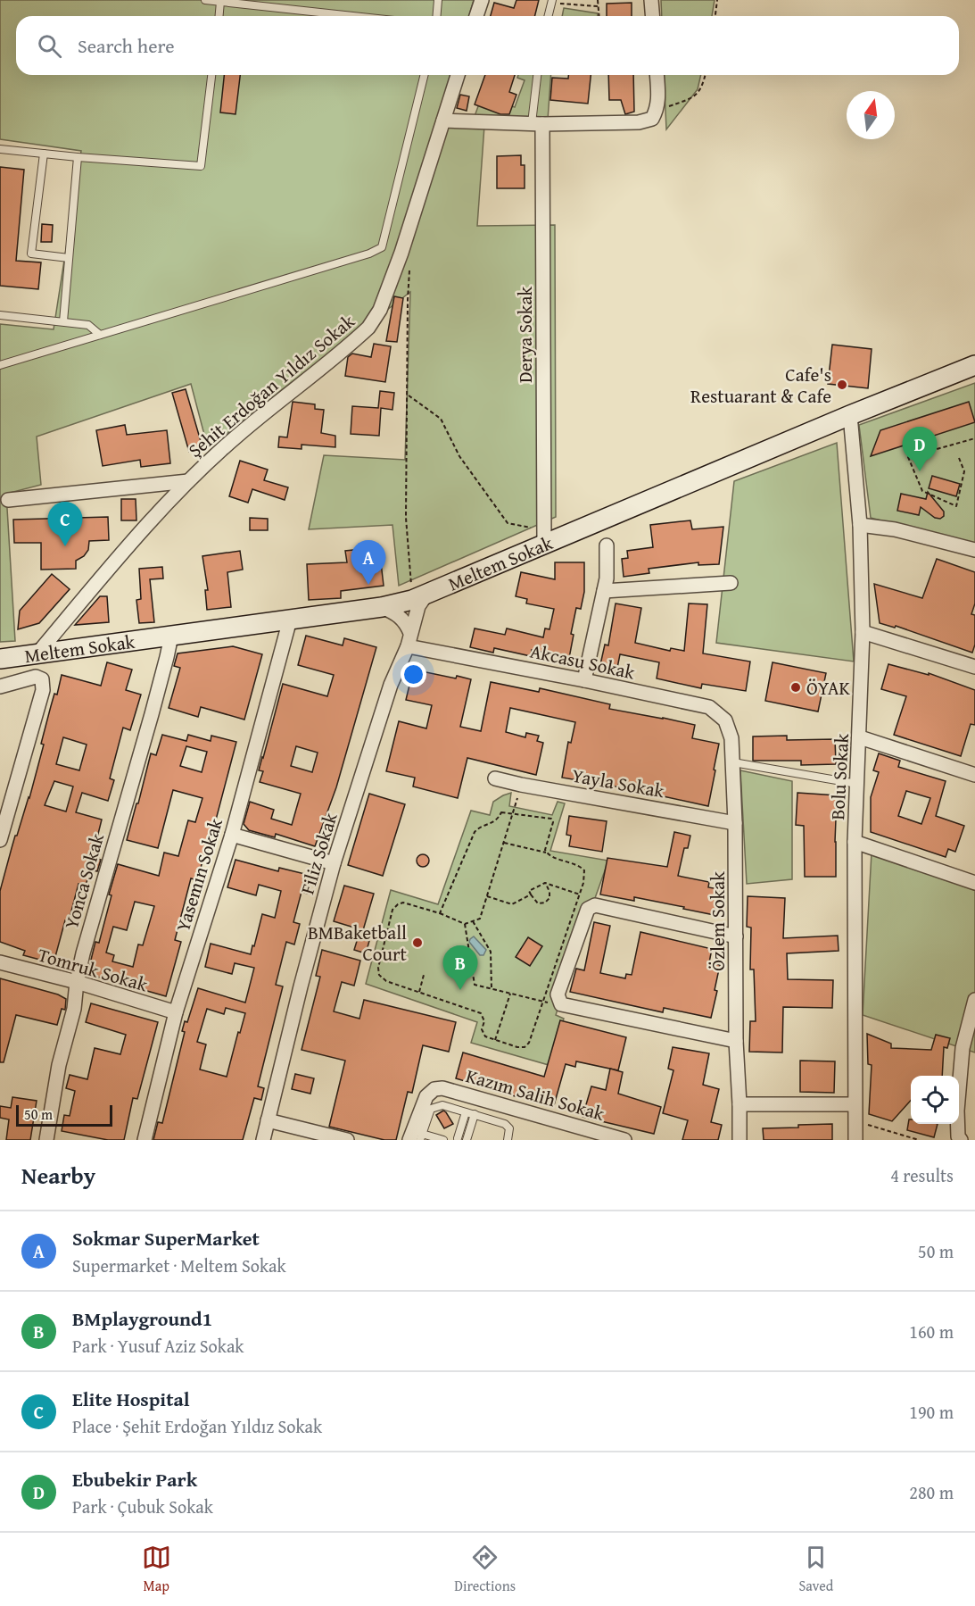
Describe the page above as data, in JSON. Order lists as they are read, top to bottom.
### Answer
{
  "streets": {
    "main road": ["Meltem Sokak"],
    "street": [
      "Derya Sokak",
      "Şehit Erdoğan Yıldız Sokak",
      "Akcasu Sokak",
      "Bolu Sokak",
      "Yayla Sokak",
      "Filiz Sokak",
      "Yasemın Sokak",
      "Yonca Sokak",
      "Özlem Sokak",
      "Tomruk Sokak",
      "Kazım Salih Sokak"
    ]
  },
  "crossings": [
    ["Derya Sokak", "Meltem Sokak"],
    ["Şehit Erdoğan Yıldız Sokak", "Meltem Sokak"],
    ["Meltem Sokak", "Bolu Sokak"],
    ["Meltem Sokak", "Filiz Sokak"],
    ["Meltem Sokak", "Yasemın Sokak"],
    ["Meltem Sokak", "Yonca Sokak"],
    ["Akcasu Sokak", "Filiz Sokak"],
    ["Akcasu Sokak", "Özlem Sokak"],
    ["Yayla Sokak", "Özlem Sokak"],
    ["Yasemın Sokak", "Tomruk Sokak"],
    ["Yonca Sokak", "Tomruk Sokak"]
  ],
  "places": ["Cafe's Restuarant & Cafe", "ÖYAK", "BMBaketball Court"],
  "scale_bar": "50 m",
  "north": "top",
  "page": {
    "search": "Search here",
    "pins": [
      "D",
      "C",
      "A",
      "B"
    ],
    "scale": "50 m",
    "heading": ["Nearby", "4 results"],
    "list": [
      {
        "mark": "A",
        "name": "Sokmar SuperMarket",
        "note": "Supermarket · Meltem Sokak",
        "value": "50 m"
      },
      {
        "mark": "B",
        "name": "BMplayground1",
        "note": "Park · Yusuf Aziz Sokak",
        "value": "160 m"
      },
      {
        "mark": "C",
        "name": "Elite Hospital",
        "note": "Place · Şehit Erdoğan Yıldız Sokak",
        "value": "190 m"
      },
      {
        "mark": "D",
        "name": "Ebubekir Park",
        "note": "Park · Çubuk Sokak",
        "value": "280 m"
      }
    ],
    "nav": ["Map", "Directions", "Saved"]
  }
}
